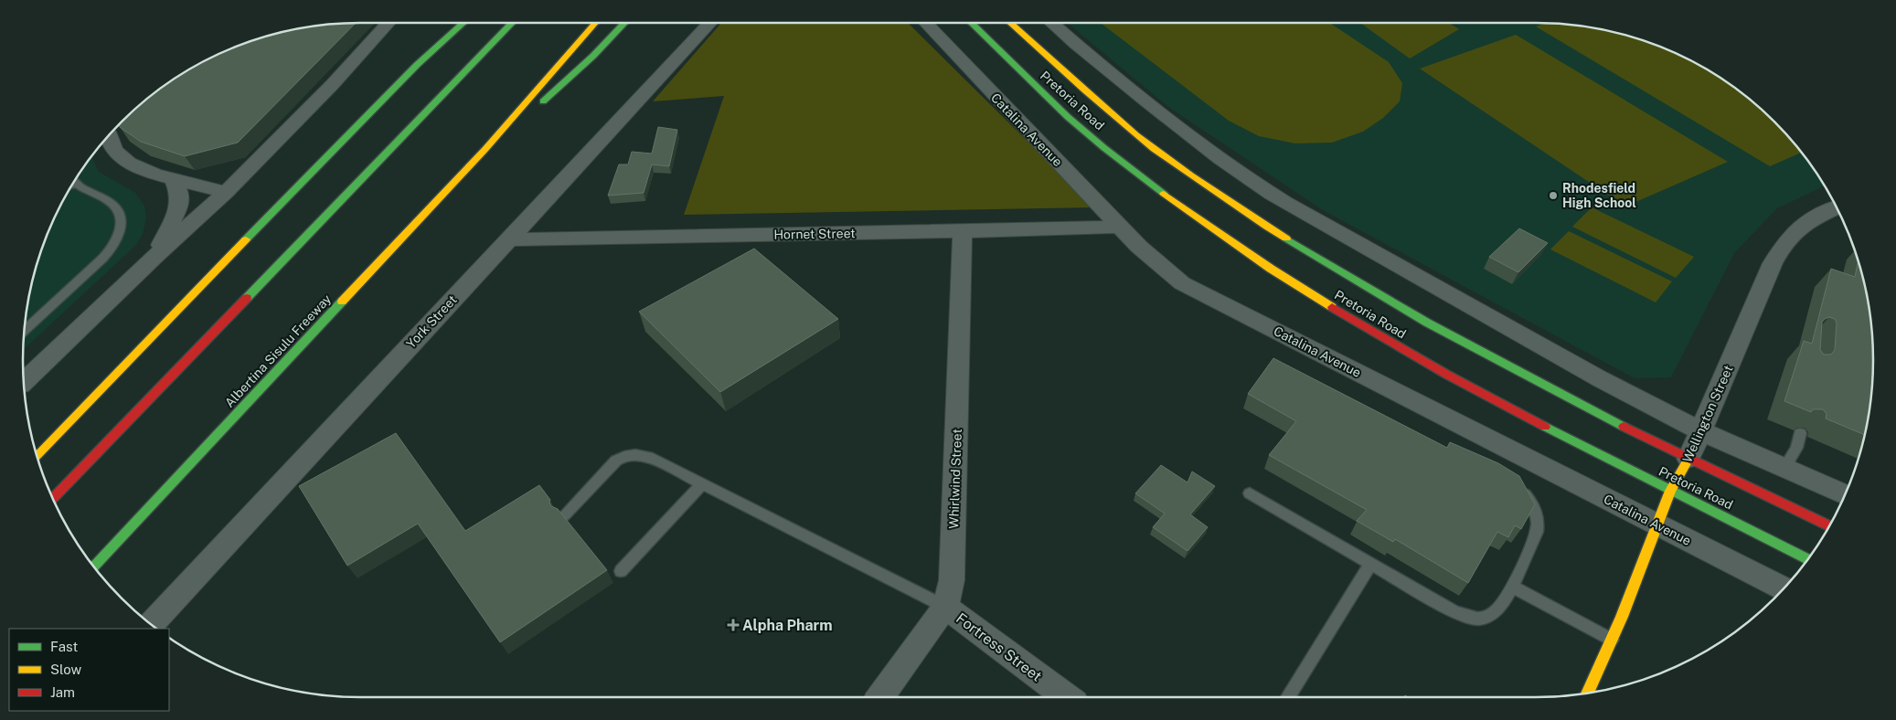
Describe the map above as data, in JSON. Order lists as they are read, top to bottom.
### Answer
{
  "streets": {
    "main road": ["Pretoria Road", "Albertina Sisulu Freeway", "Wellington Street"],
    "street": [
      "Catalina Avenue",
      "Hornet Street",
      "York Street",
      "Whirlwind Street",
      "Fortress Street"
    ]
  },
  "crossings": [
    ["Pretoria Road", "Wellington Street"],
    ["Catalina Avenue", "Hornet Street"],
    ["Catalina Avenue", "Wellington Street"],
    ["Hornet Street", "York Street"],
    ["Hornet Street", "Whirlwind Street"],
    ["Whirlwind Street", "Fortress Street"]
  ],
  "places": {
    "other": ["Rhodesfield High School"],
    "health": ["Alpha Pharm"]
  },
  "legend": ["Fast", "Slow", "Jam"]
}
